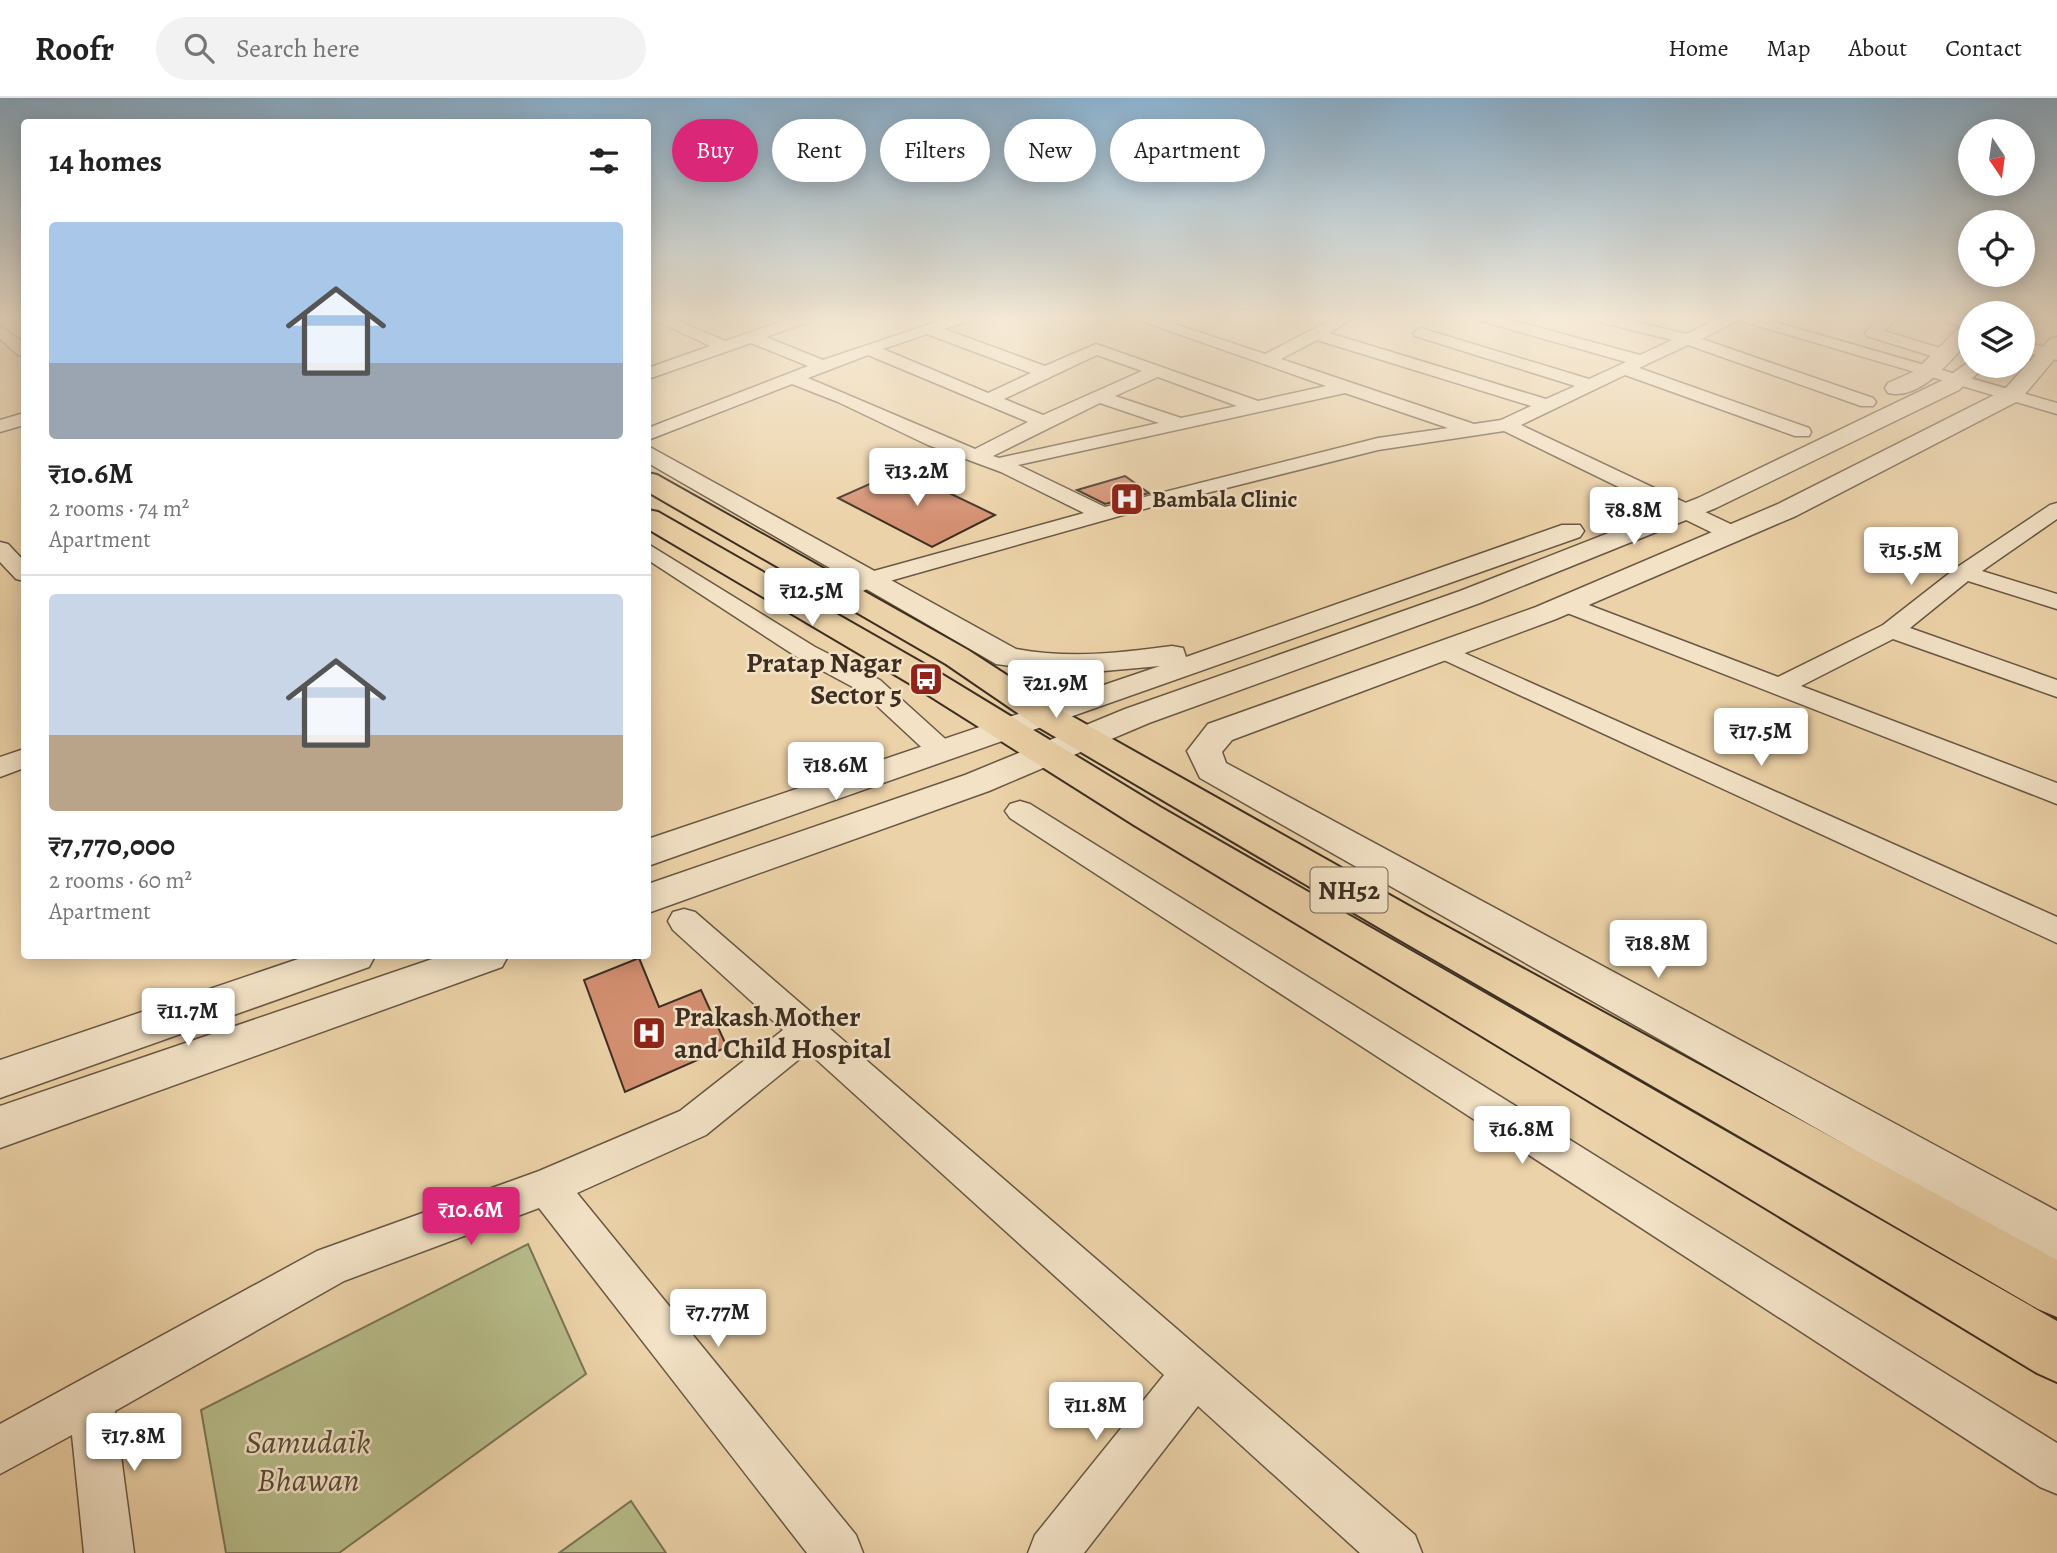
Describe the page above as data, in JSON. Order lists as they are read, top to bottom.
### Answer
{
  "streets": {
    "highway": ["NH52"]
  },
  "parks": ["Samudaik Bhawan"],
  "places": {
    "hospital": ["Bambala Clinic", "Prakash Mother and Child Hospital"],
    "bus stop": ["Pratap Nagar Sector 5"]
  },
  "north": "bottom",
  "page": {
    "header": "Roofr",
    "search": "Search here",
    "nav": [
      "Home",
      "Map",
      "About",
      "Contact"
    ],
    "chip": [
      "Buy",
      "Rent",
      "Filters",
      "New",
      "Apartment"
    ],
    "heading": "14 homes",
    "list": [
      {
        "name": "₹10.6M",
        "note": "2 rooms · 74 m² · Apartment"
      },
      {
        "name": "₹7,770,000",
        "note": "2 rooms · 60 m² · Apartment"
      }
    ],
    "price": [
      "₹13.2M",
      "₹8.8M",
      "₹15.5M",
      "₹12.5M",
      "₹21.9M",
      "₹17.5M",
      "₹18.6M",
      "₹18.8M",
      "₹11.7M",
      "₹16.8M",
      "₹10.6M",
      "₹7.77M",
      "₹11.8M",
      "₹17.8M"
    ]
  }
}
